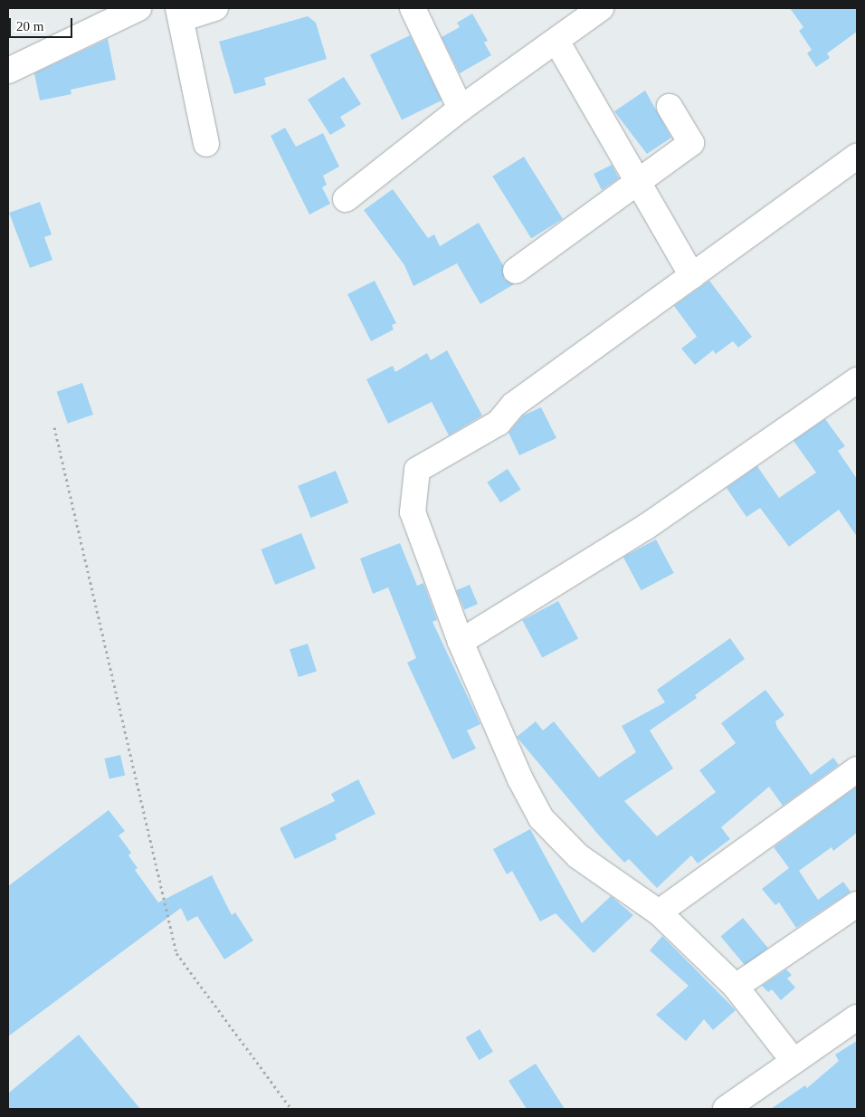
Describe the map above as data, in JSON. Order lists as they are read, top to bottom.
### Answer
{
  "scale_bar": "20 m"
}
